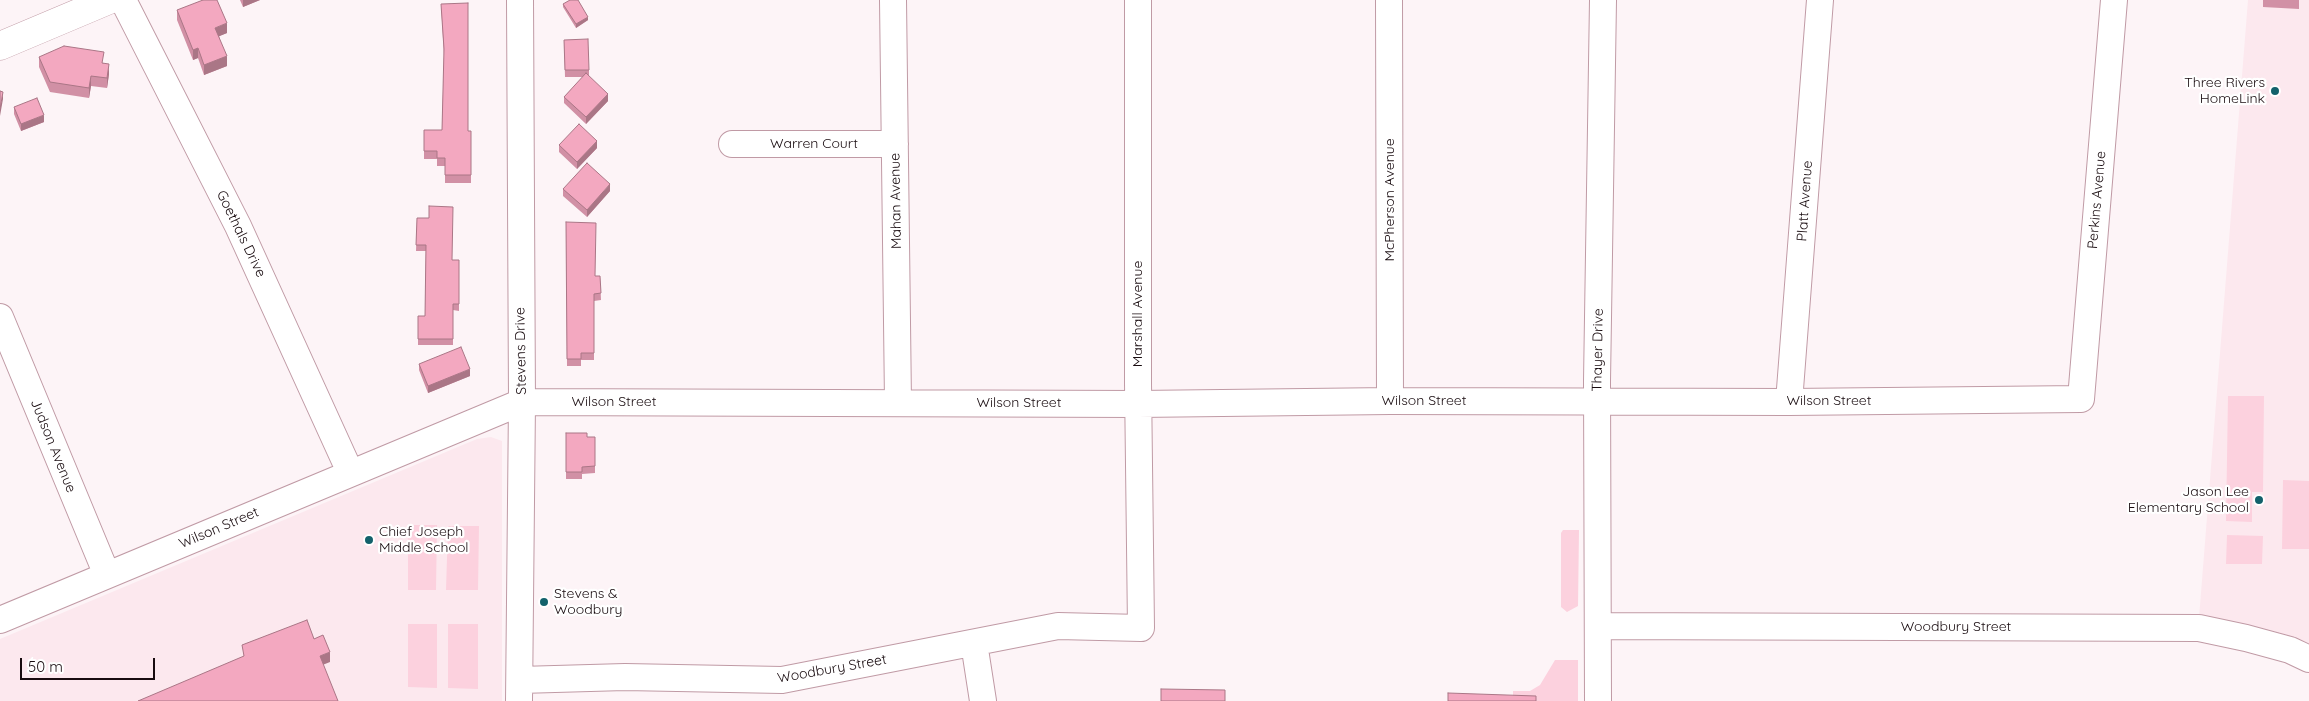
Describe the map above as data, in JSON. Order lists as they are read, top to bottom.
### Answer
{
  "streets": {
    "street": [
      "Warren Court",
      "McPherson Avenue",
      "Perkins Avenue",
      "Mahan Avenue",
      "Platt Avenue",
      "Goethals Drive",
      "Marshall Avenue",
      "Thayer Drive",
      "Stevens Drive",
      "Wilson Street",
      "Judson Avenue",
      "Woodbury Street"
    ]
  },
  "crossings": [
    ["Warren Court", "Mahan Avenue"],
    ["McPherson Avenue", "Wilson Street"],
    ["Perkins Avenue", "Wilson Street"],
    ["Mahan Avenue", "Wilson Street"],
    ["Platt Avenue", "Wilson Street"],
    ["Goethals Drive", "Wilson Street"],
    ["Marshall Avenue", "Wilson Street"],
    ["Marshall Avenue", "Woodbury Street"],
    ["Thayer Drive", "Wilson Street"],
    ["Thayer Drive", "Woodbury Street"],
    ["Stevens Drive", "Wilson Street"],
    ["Stevens Drive", "Woodbury Street"],
    ["Wilson Street", "Judson Avenue"]
  ],
  "places": [
    "Three Rivers HomeLink",
    "Jason Lee Elementary School",
    "Chief Joseph Middle School",
    "Stevens & Woodbury"
  ],
  "scale_bar": "50 m"
}
